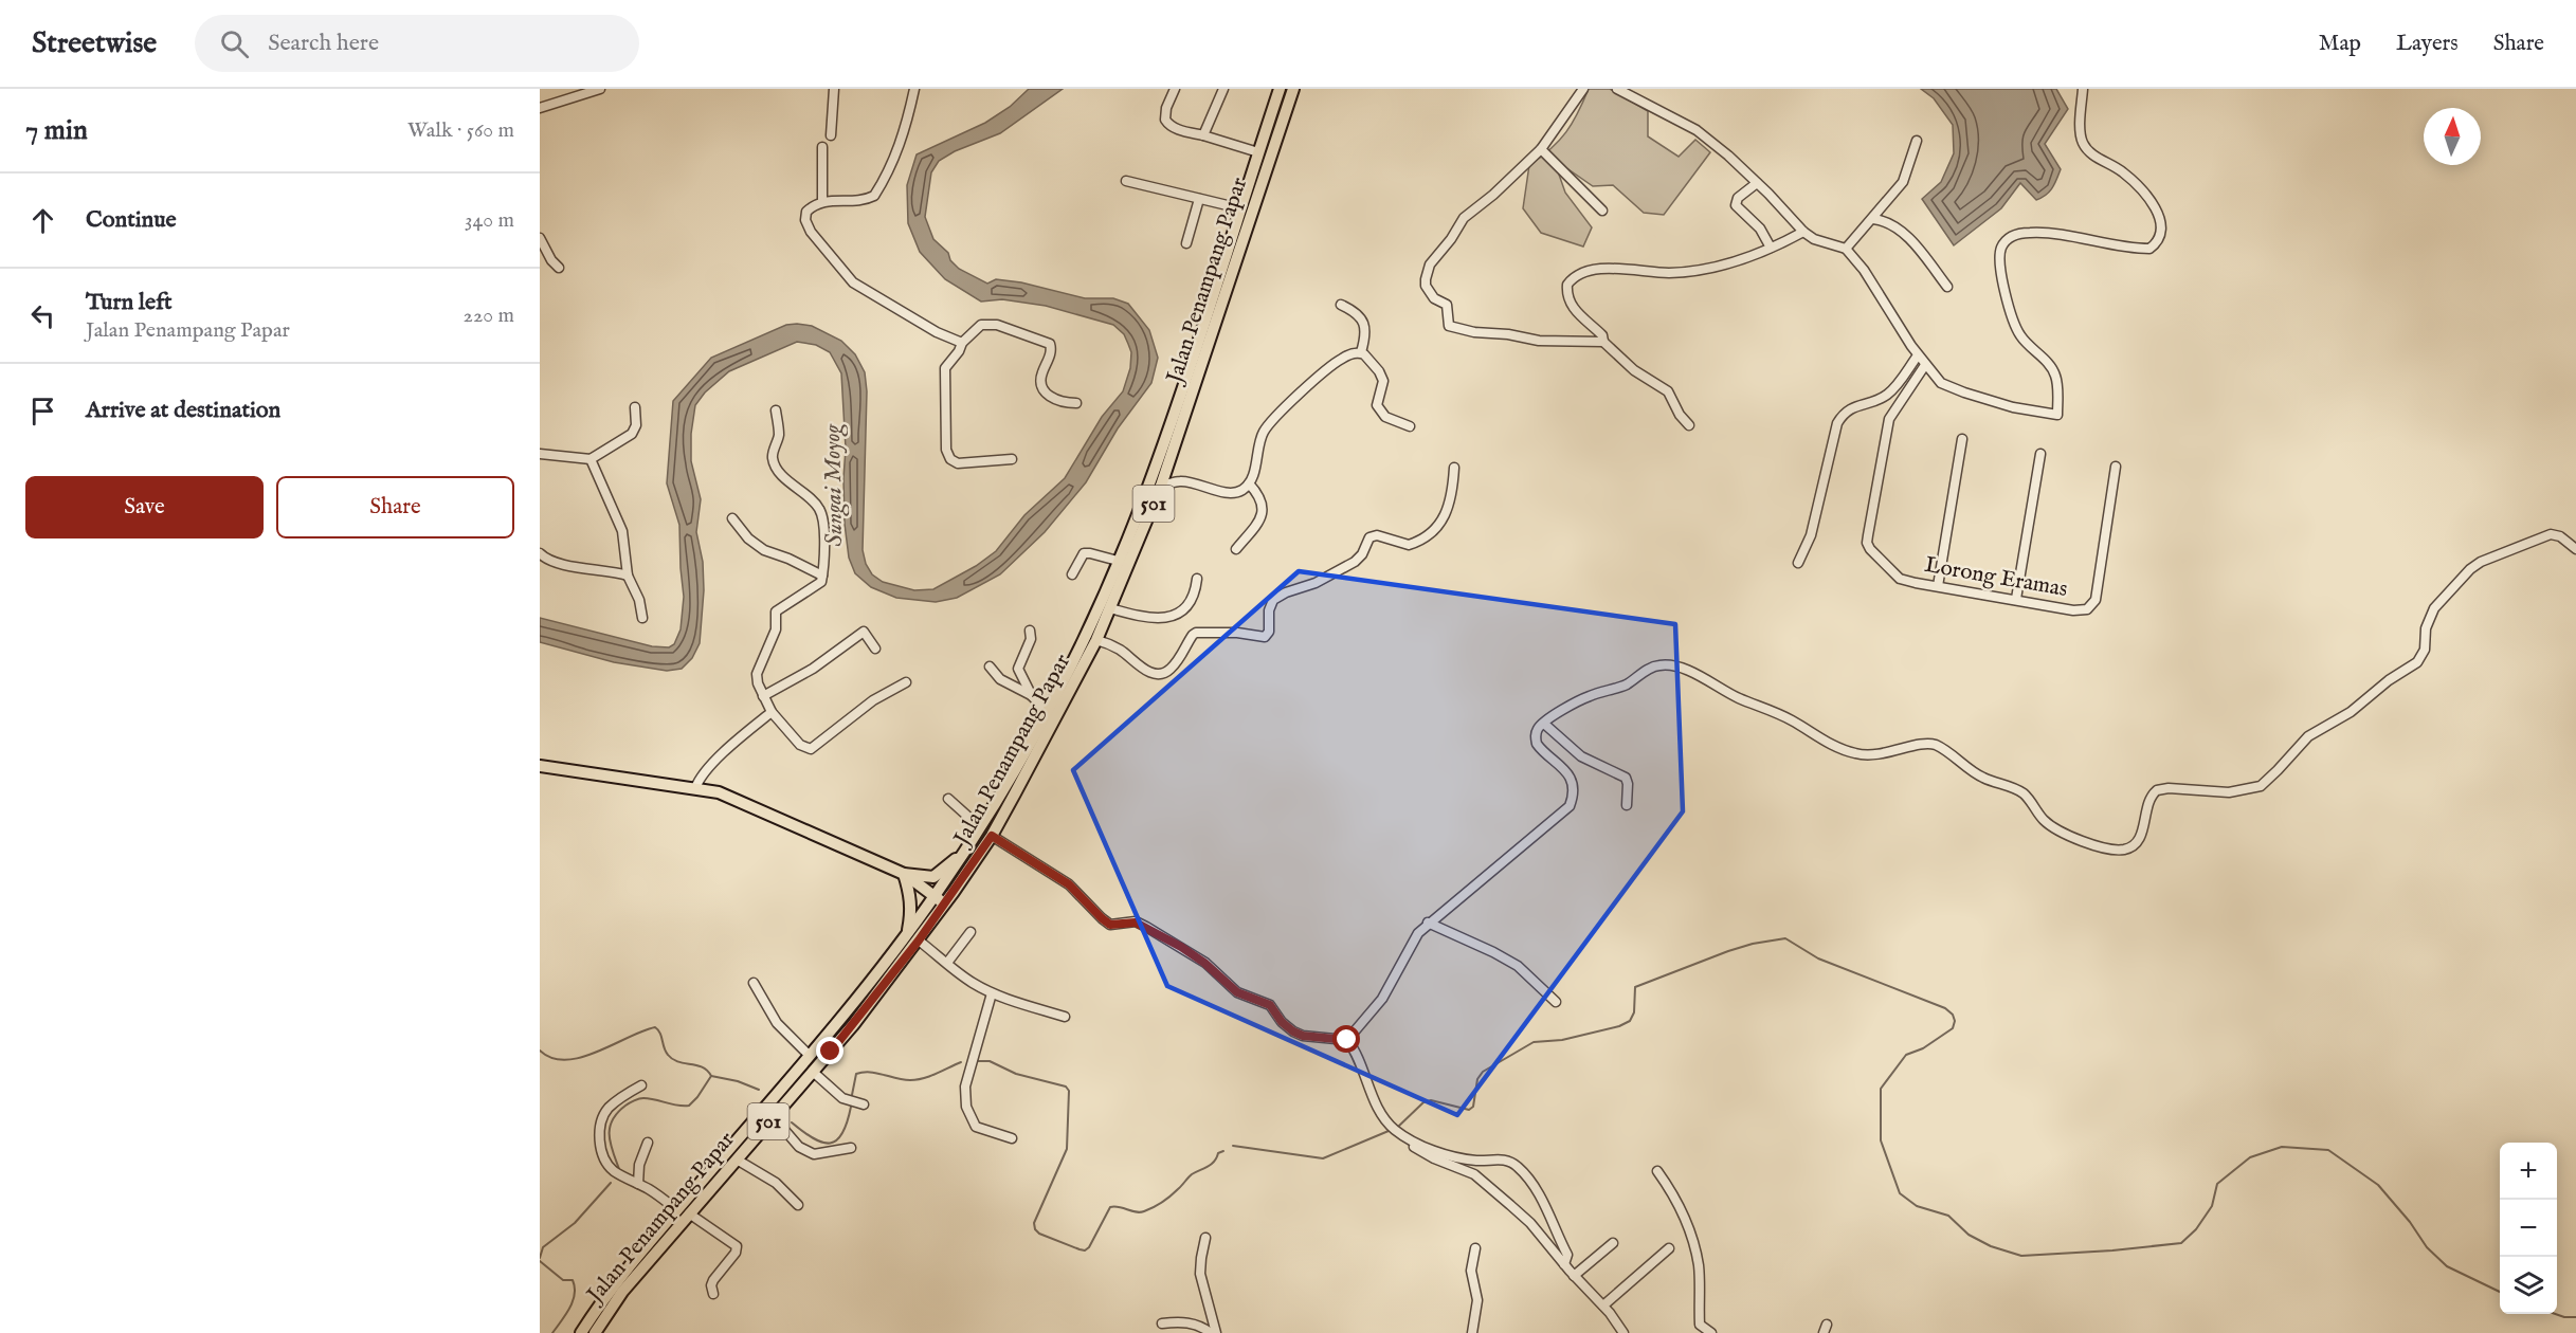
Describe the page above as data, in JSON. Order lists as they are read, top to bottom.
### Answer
{
  "streets": {
    "main road": ["Jalan Penampang Papar", "501"],
    "street": ["Lorong Eramas"]
  },
  "water": ["Sungai Moyog"],
  "north": "top",
  "page": {
    "header": "Streetwise",
    "search": "Search here",
    "nav": ["Map", "Layers", "Share"],
    "heading": ["7 min", "Walk · 560 m"],
    "list": [
      ["Continue", "340 m"],
      ["Turn left", "Jalan Penampang Papar", "220 m"],
      "Arrive at destination"
    ],
    "buttons": ["Save", "Share"],
    "map_buttons": ["+", "−"]
  }
}
